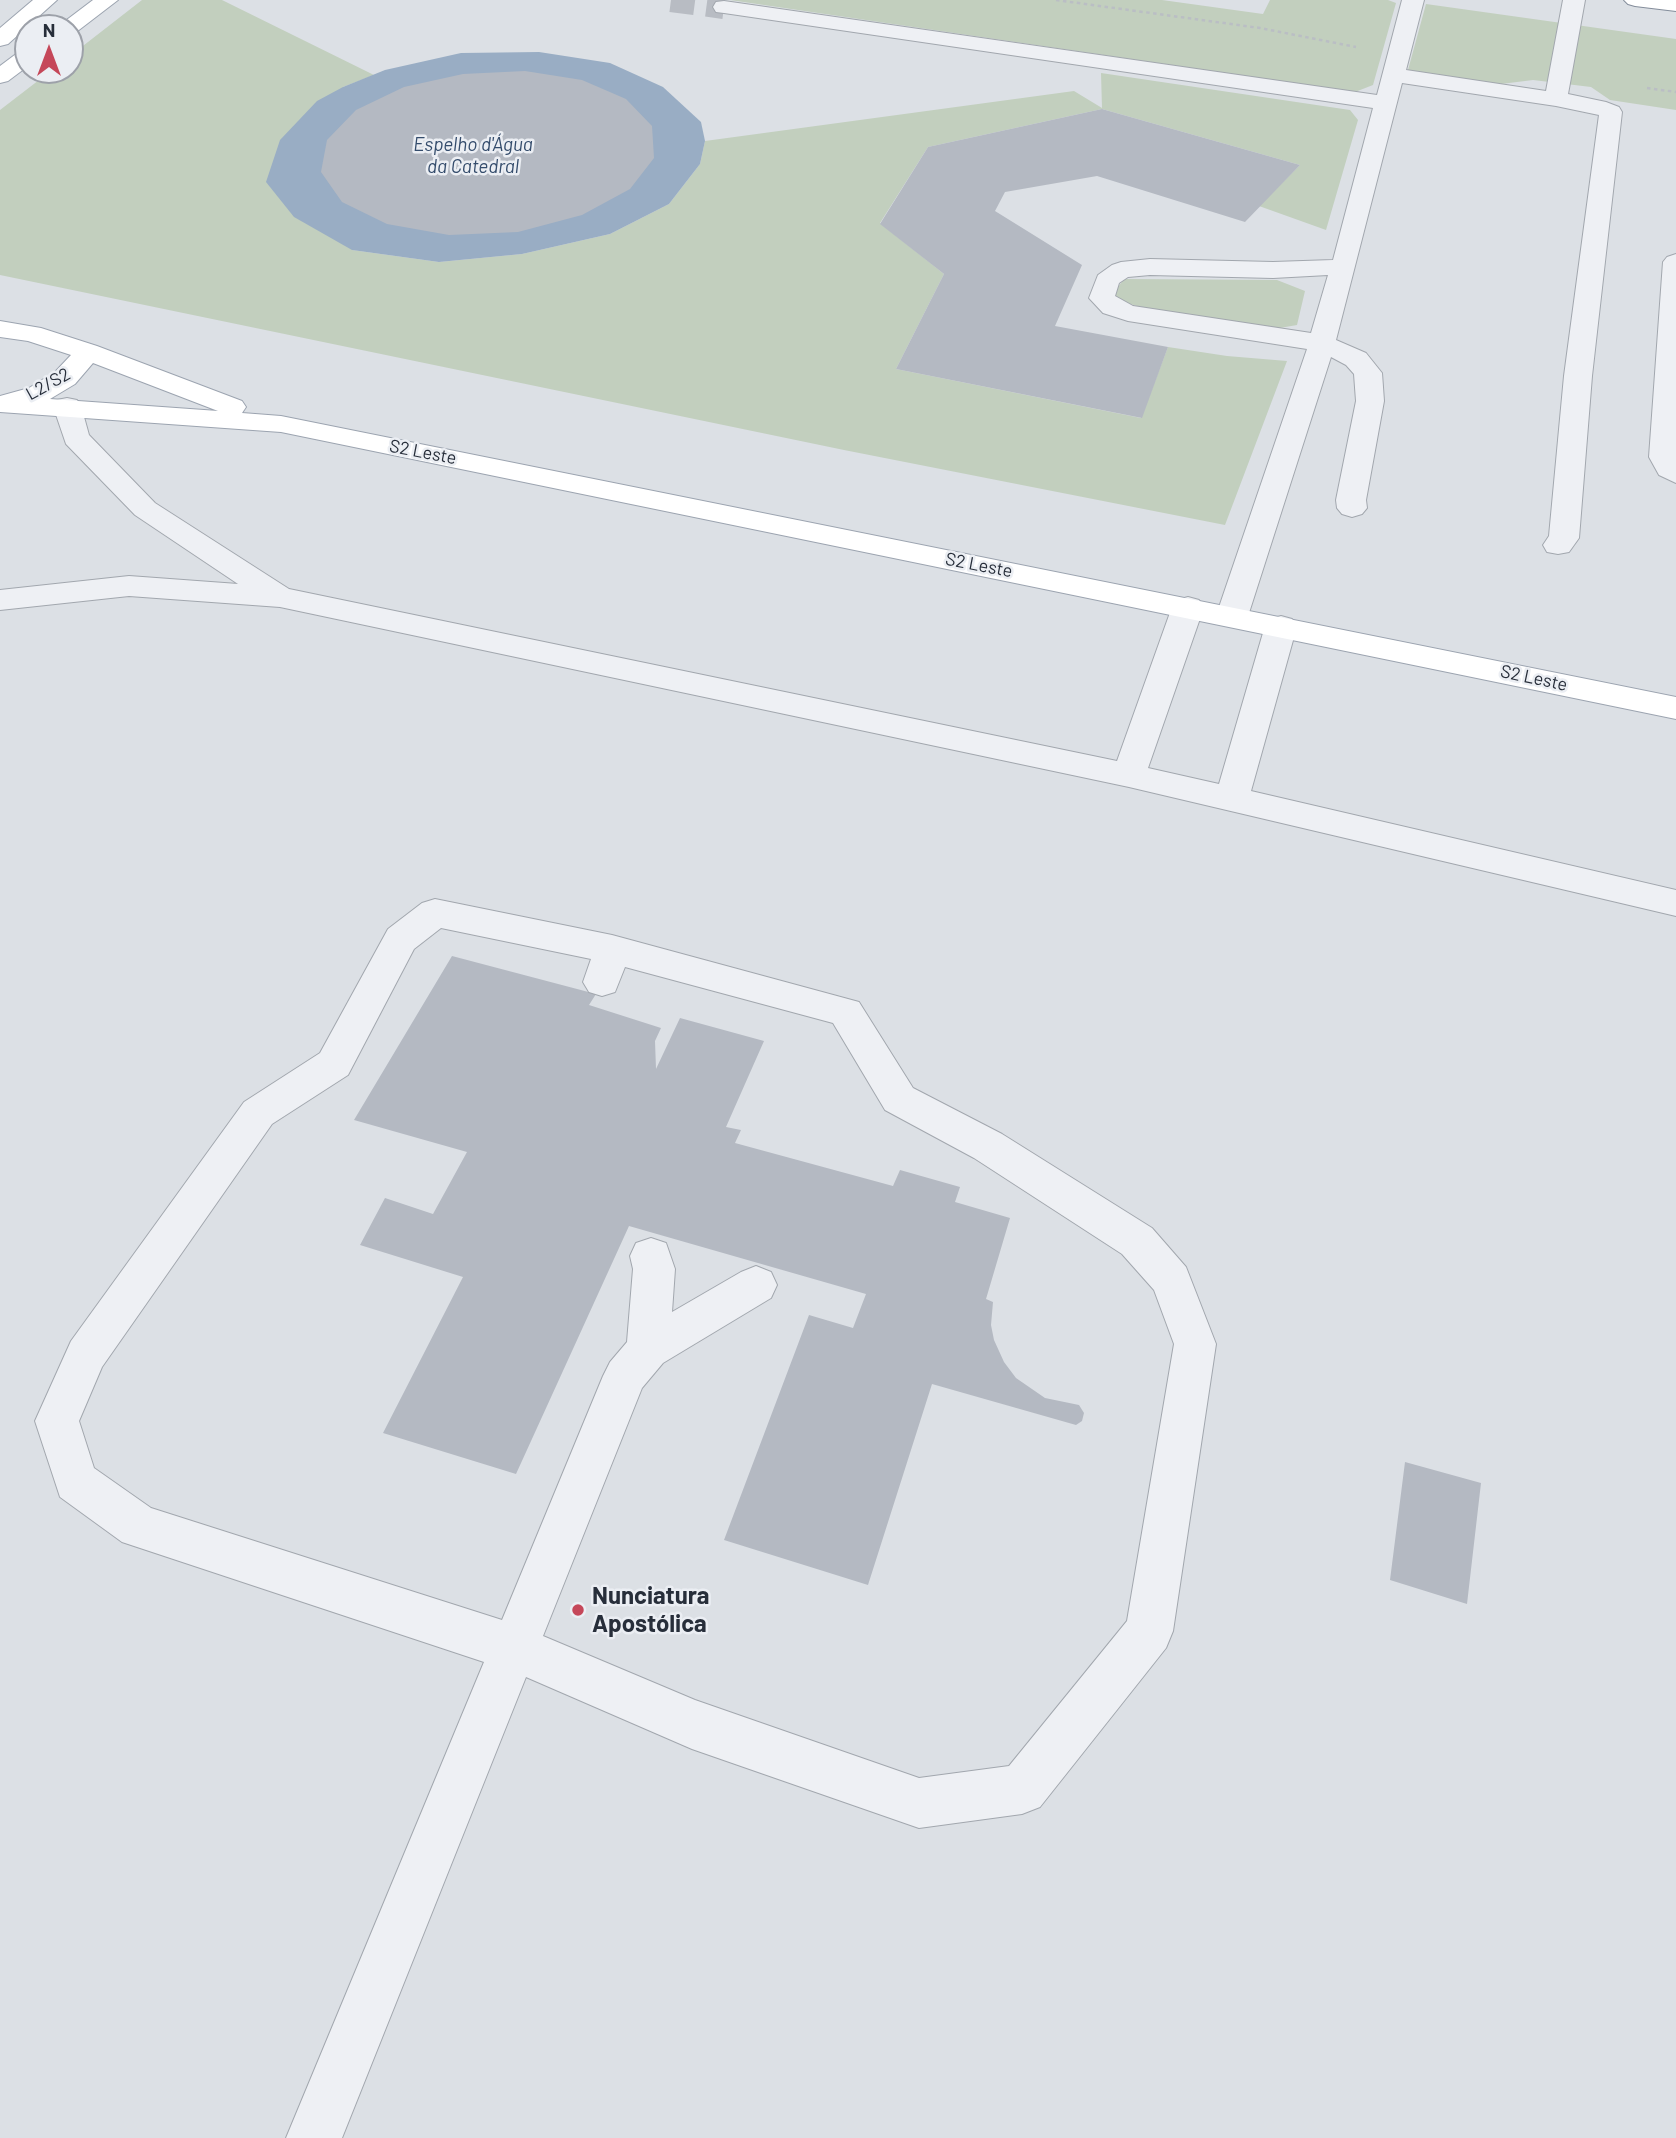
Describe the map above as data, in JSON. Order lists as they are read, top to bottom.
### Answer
{
  "streets": {
    "main road": ["L2/S2", "S2 Leste"]
  },
  "crossings": [
    ["L2/S2", "S2 Leste"]
  ],
  "water": ["Espelho d'Água da Catedral"],
  "places": ["Nunciatura Apostólica"],
  "north": "top"
}
